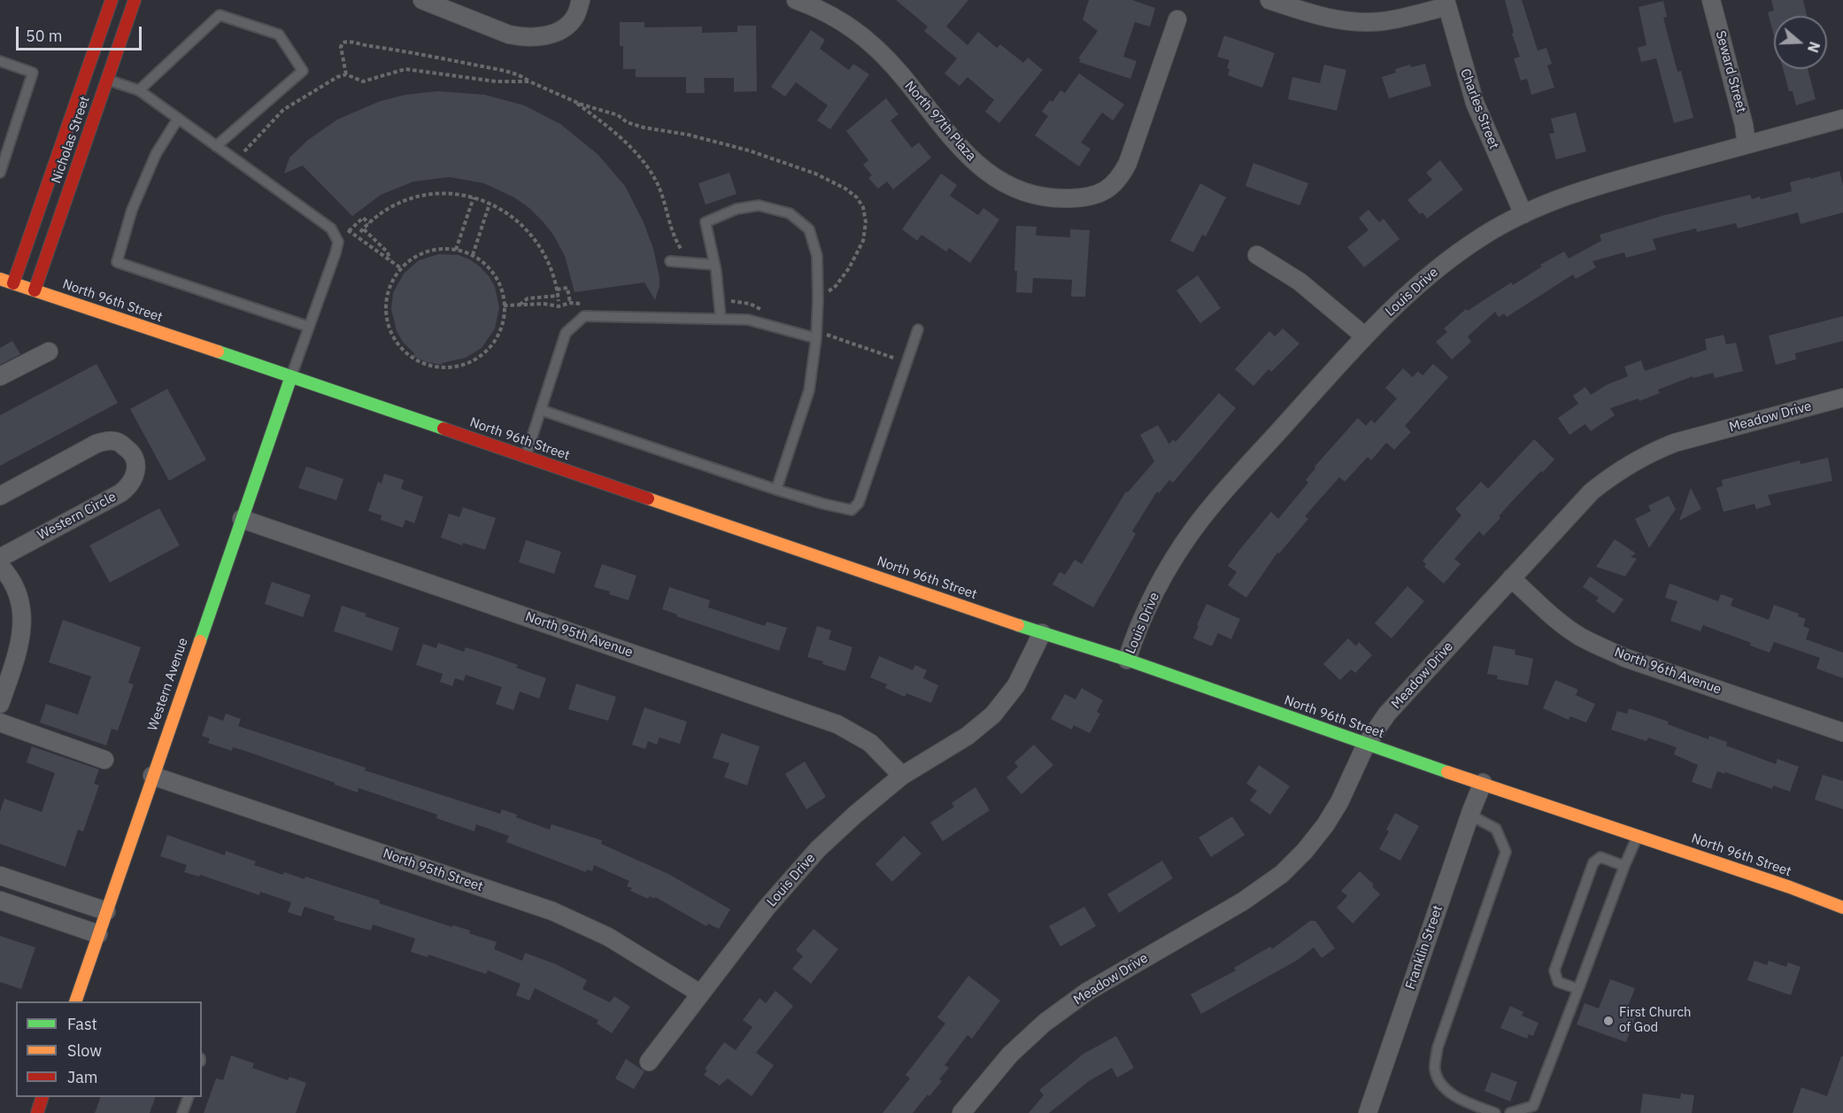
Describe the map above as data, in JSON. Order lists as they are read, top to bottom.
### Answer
{
  "streets": {
    "street": [
      "Seward Street",
      "Charles Street",
      "North 97th Plaza",
      "Nicholas Street",
      "Louis Drive",
      "North 96th Street",
      "Meadow Drive",
      "Western Circle",
      "North 95th Avenue",
      "North 96th Avenue",
      "Western Avenue",
      "North 95th Street",
      "Franklin Street"
    ]
  },
  "crossings": [
    ["Seward Street", "Louis Drive"],
    ["Charles Street", "Louis Drive"],
    ["Nicholas Street", "North 96th Street"],
    ["Louis Drive", "North 96th Street"],
    ["Louis Drive", "North 95th Avenue"],
    ["Louis Drive", "North 95th Street"],
    ["North 96th Street", "Meadow Drive"],
    ["North 96th Street", "Western Avenue"],
    ["North 96th Street", "Franklin Street"],
    ["Meadow Drive", "North 96th Avenue"],
    ["North 95th Avenue", "Western Avenue"],
    ["Western Avenue", "North 95th Street"]
  ],
  "places": ["First Church of God"],
  "legend": ["Fast", "Slow", "Jam"],
  "scale_bar": "50 m",
  "north": "right"
}
